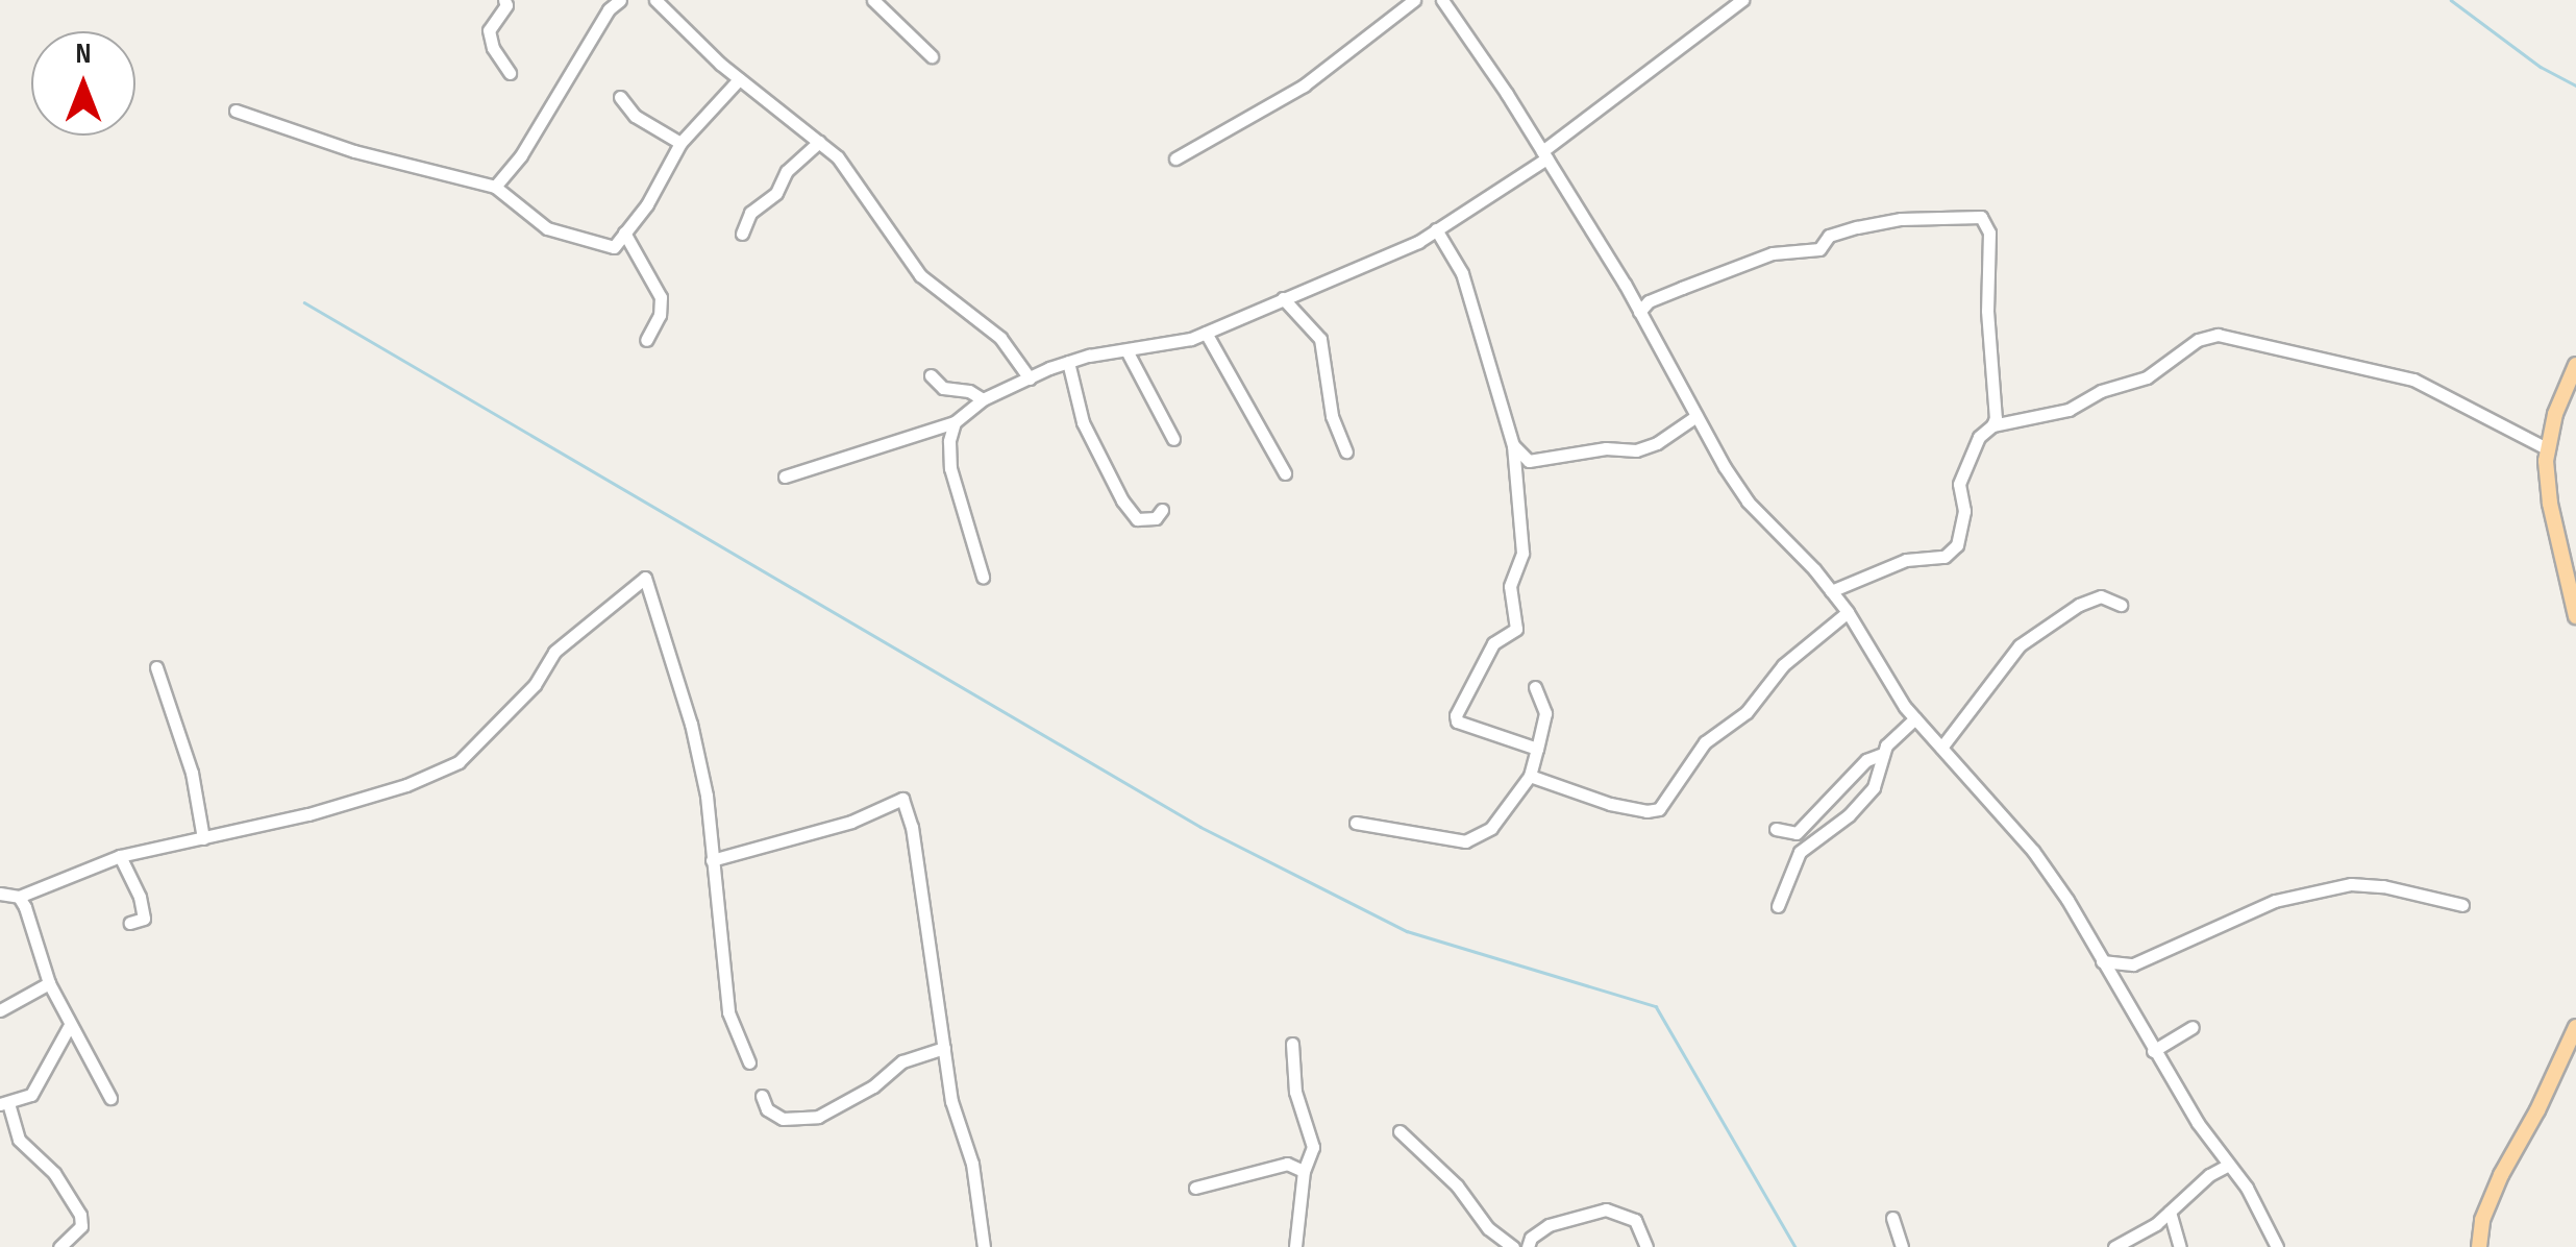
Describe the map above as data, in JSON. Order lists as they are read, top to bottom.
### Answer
{
  "north": "top"
}
